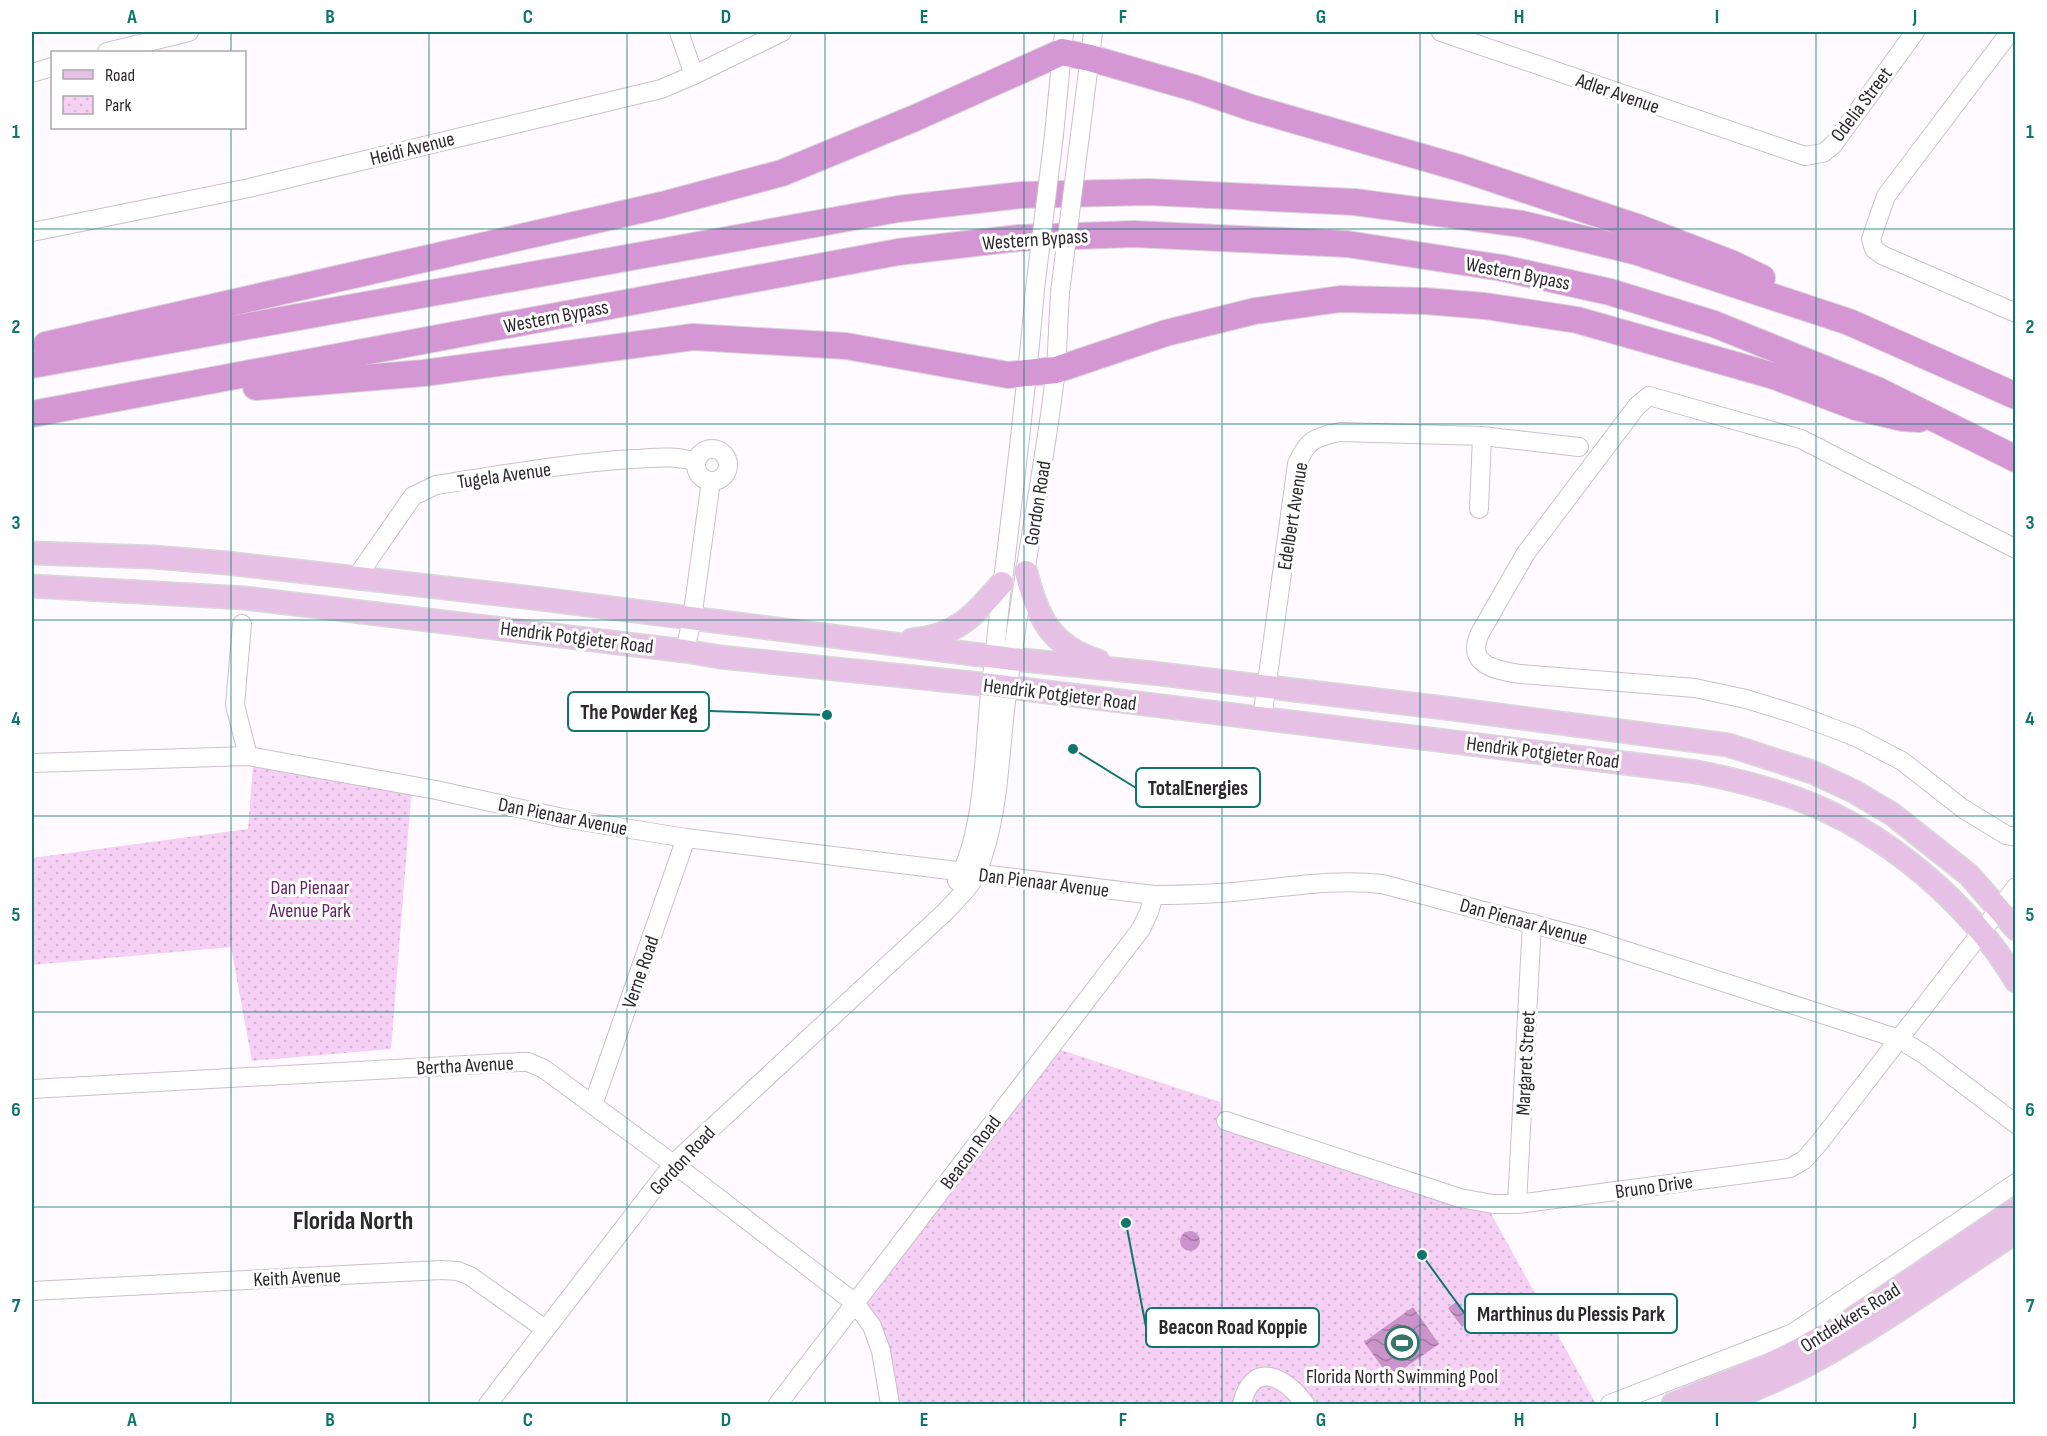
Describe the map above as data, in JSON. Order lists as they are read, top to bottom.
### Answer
{
  "streets": {
    "highway": ["Western Bypass"],
    "main road": ["Hendrik Potgieter Road", "Ontdekkers Road"],
    "street": [
      "Adler Avenue",
      "Odelia Street",
      "Heidi Avenue",
      "Tugela Avenue",
      "Gordon Road",
      "Edelbert Avenue",
      "Dan Pienaar Avenue",
      "Verne Road",
      "Margaret Street",
      "Bertha Avenue",
      "Beacon Road",
      "Bruno Drive",
      "Keith Avenue"
    ]
  },
  "crossings": [
    ["Adler Avenue", "Odelia Street"],
    ["Tugela Avenue", "Hendrik Potgieter Road"],
    ["Gordon Road", "Hendrik Potgieter Road"],
    ["Gordon Road", "Dan Pienaar Avenue"],
    ["Gordon Road", "Bertha Avenue"],
    ["Gordon Road", "Keith Avenue"],
    ["Edelbert Avenue", "Hendrik Potgieter Road"],
    ["Hendrik Potgieter Road", "Bruno Drive"],
    ["Dan Pienaar Avenue", "Verne Road"],
    ["Dan Pienaar Avenue", "Margaret Street"],
    ["Dan Pienaar Avenue", "Beacon Road"],
    ["Dan Pienaar Avenue", "Bruno Drive"],
    ["Verne Road", "Bertha Avenue"],
    ["Margaret Street", "Bruno Drive"],
    ["Bertha Avenue", "Beacon Road"]
  ],
  "districts": ["Florida North"],
  "parks": ["Dan Pienaar Avenue Park"],
  "places": {
    "other": [
      "The Powder Keg",
      "TotalEnergies",
      "Beacon Road Koppie",
      "Marthinus du Plessis Park"
    ],
    "sports": ["Florida North Swimming Pool"]
  },
  "legend": ["Road", "Park"],
  "grid": {
    "columns": [
      "A",
      "B",
      "C",
      "D",
      "E",
      "F",
      "G",
      "H",
      "I",
      "J"
    ],
    "rows": [
      "1",
      "2",
      "3",
      "4",
      "5",
      "6",
      "7"
    ]
  }
}
